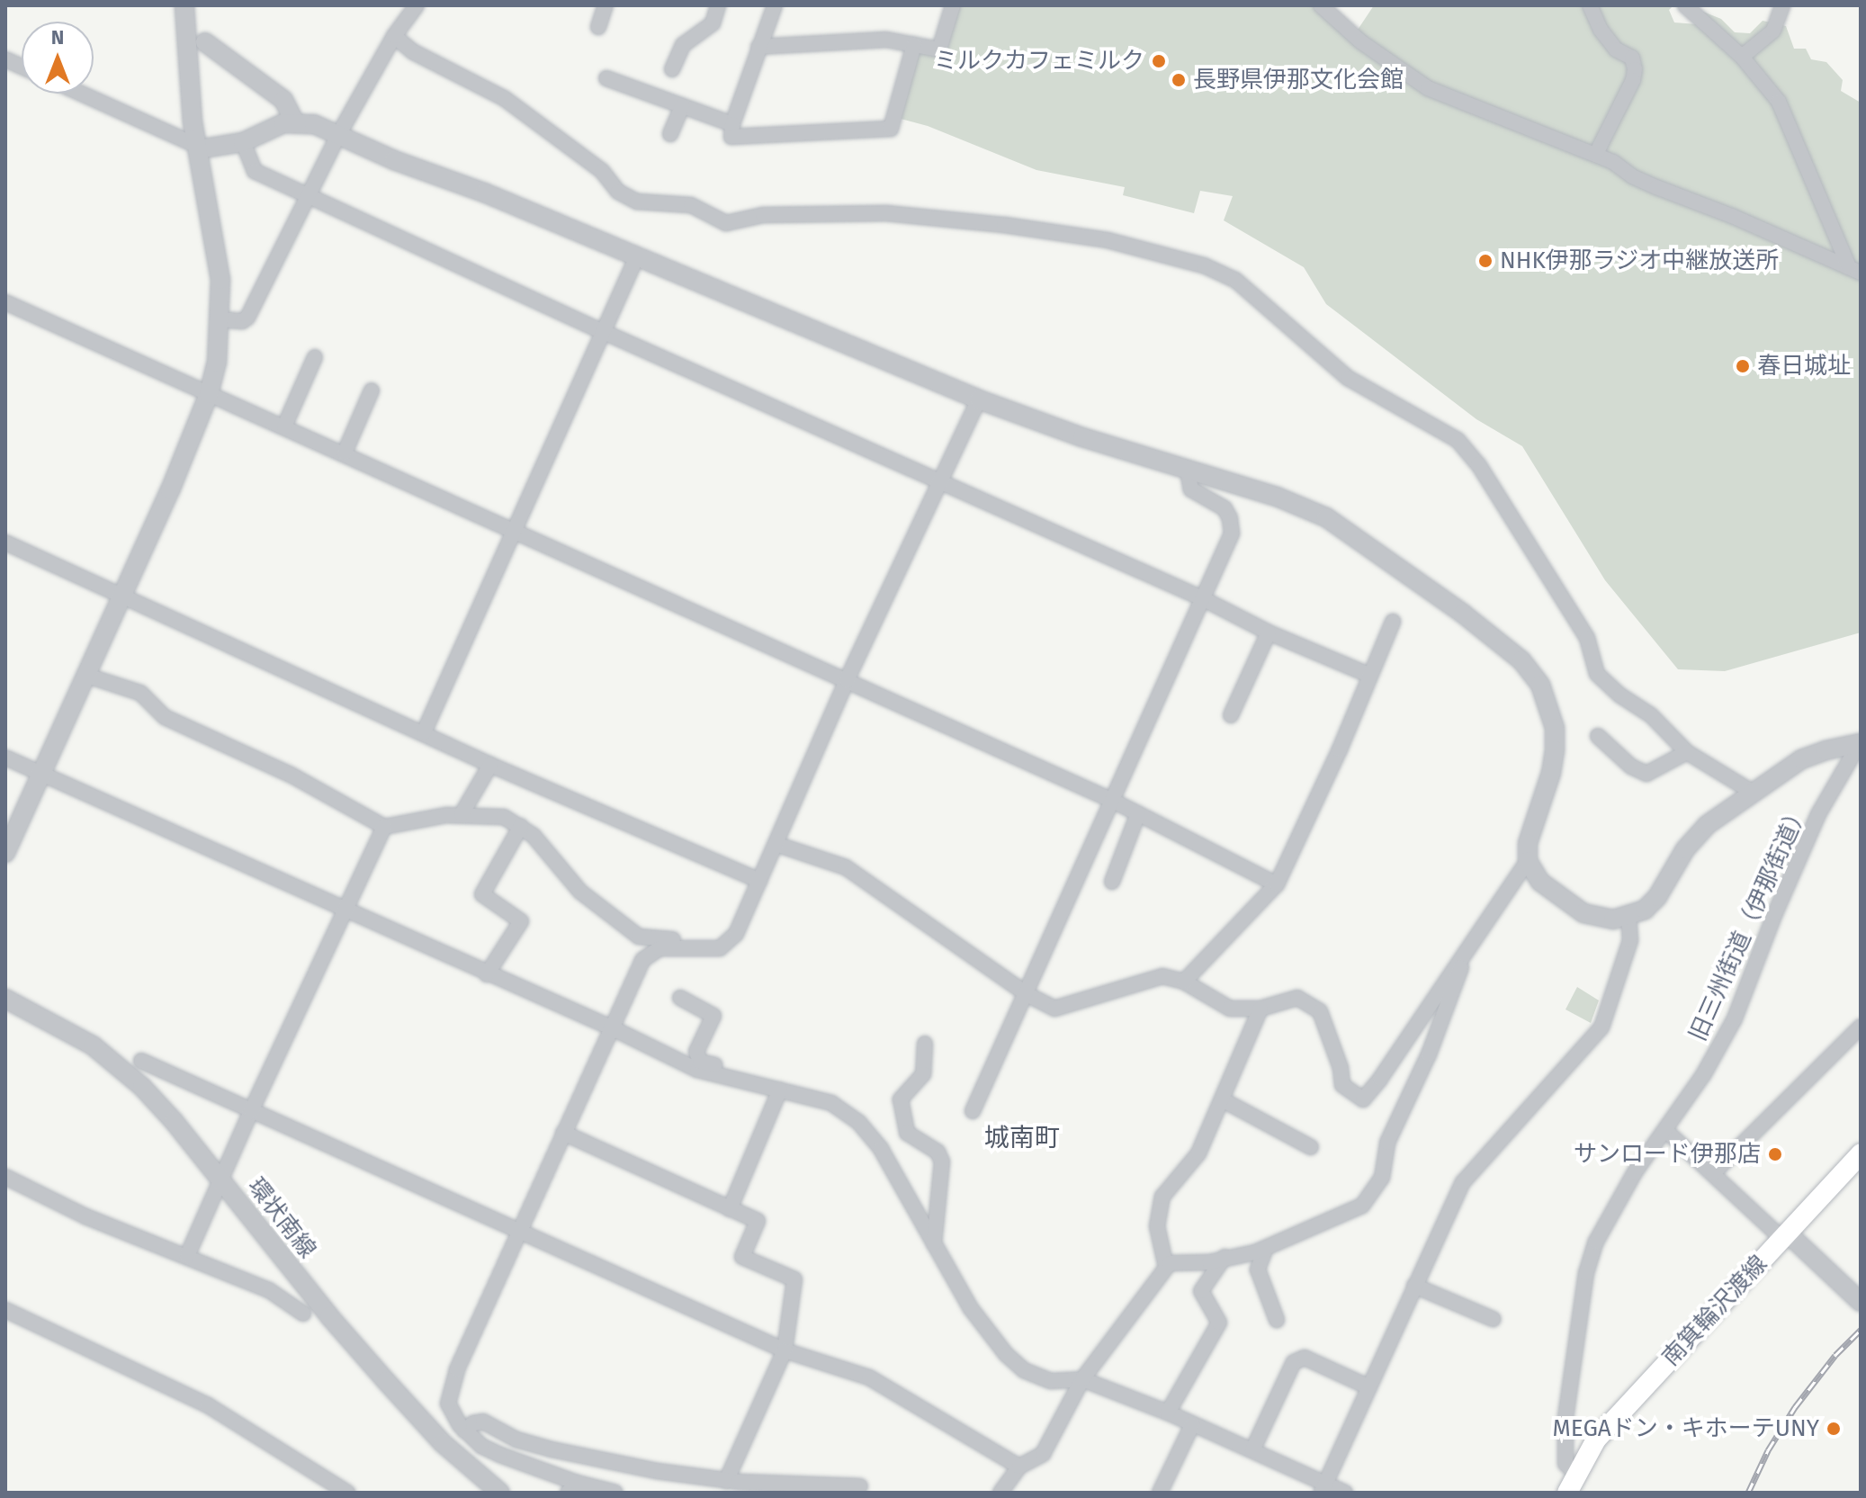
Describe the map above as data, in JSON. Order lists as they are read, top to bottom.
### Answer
{
  "streets": {
    "main road": ["南箕輪沢渡線"],
    "street": ["旧三州街道（伊那街道）", "環状南線"]
  },
  "crossings": [
    ["旧三州街道（伊那街道）", "南箕輪沢渡線"]
  ],
  "districts": ["城南町"],
  "places": [
    "ミルクカフェミルク",
    "長野県伊那文化会館",
    "NHK伊那ラジオ中継放送所",
    "春日城址",
    "サンロード伊那店",
    "MEGAドン・キホーテUNY"
  ],
  "north": "top"
}
